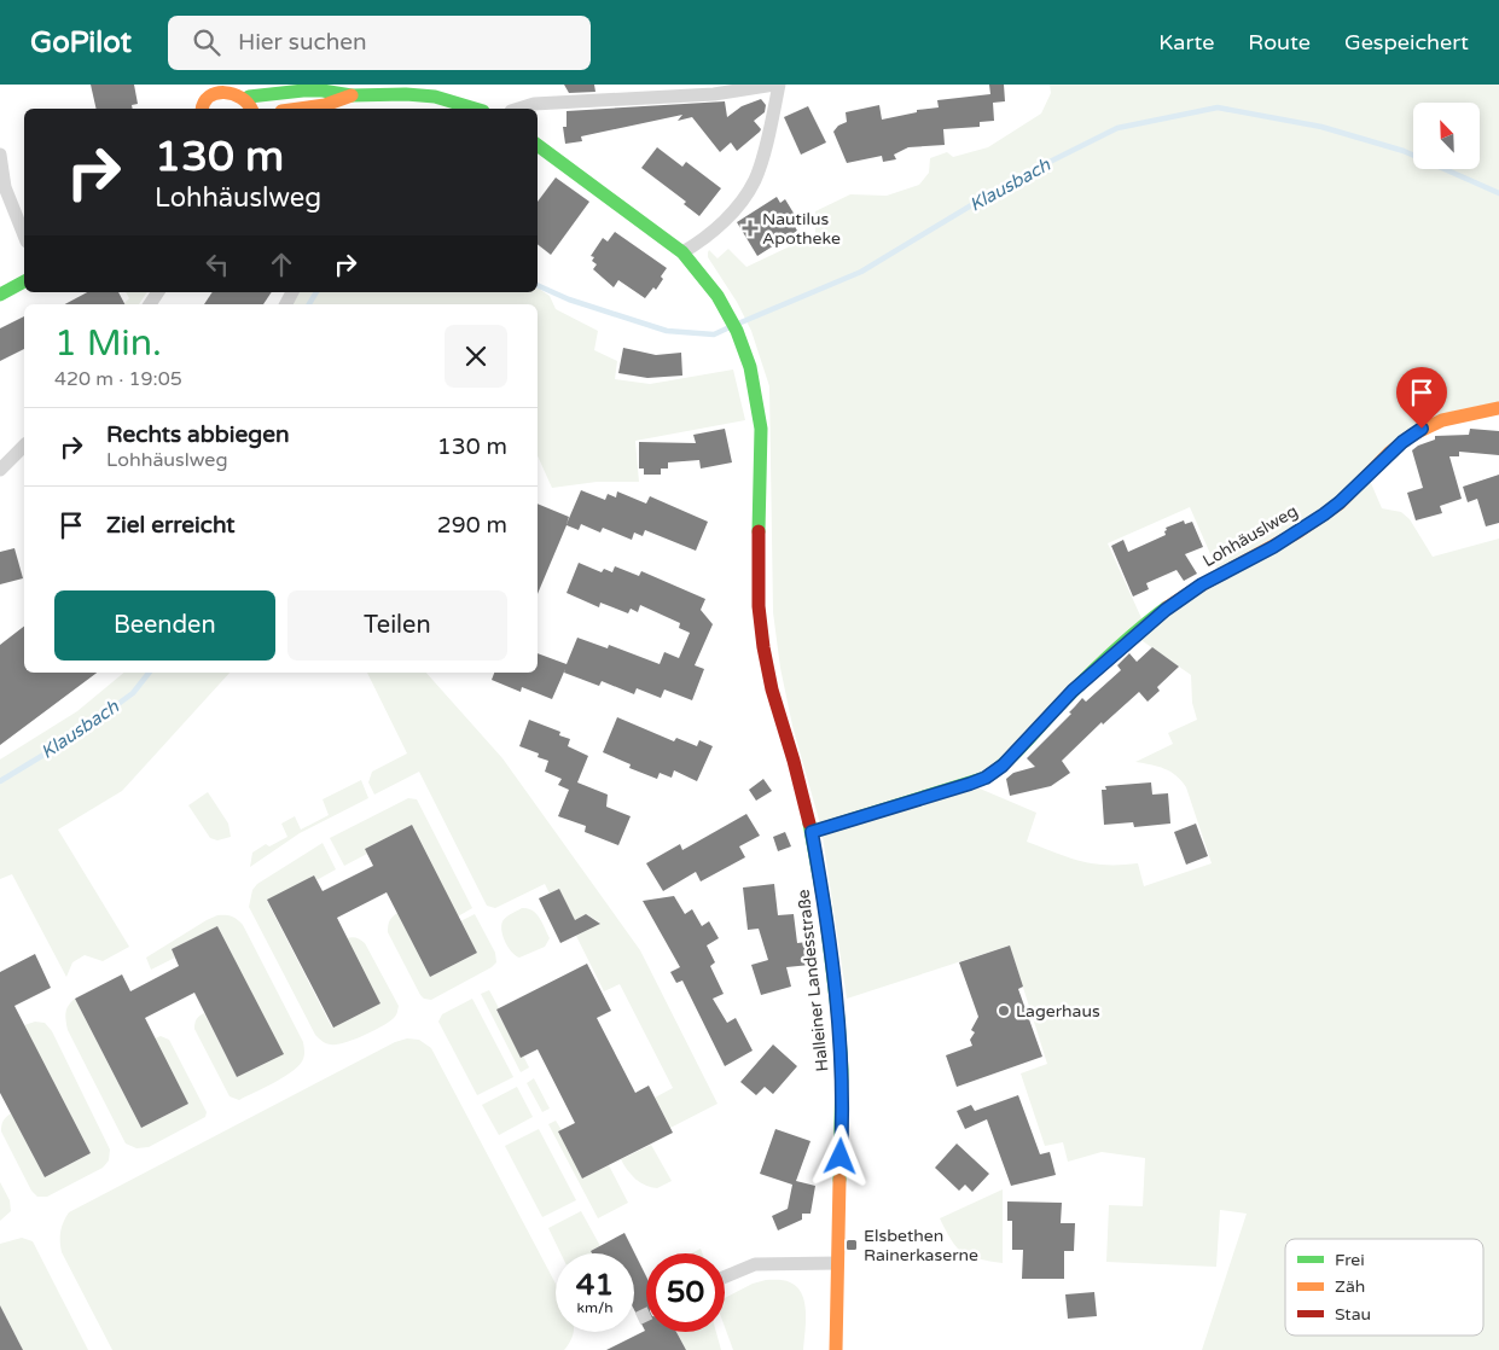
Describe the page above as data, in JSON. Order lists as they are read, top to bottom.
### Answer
{
  "streets": {
    "main road": ["Lohhäuslweg", "Halleiner Landesstraße"]
  },
  "crossings": [
    ["Lohhäuslweg", "Halleiner Landesstraße"]
  ],
  "water": ["Klausbach"],
  "places": {
    "health": ["Nautilus Apotheke"],
    "other": ["Lagerhaus"],
    "transit": ["Elsbethen Rainerkaserne"]
  },
  "legend": ["Frei", "Zäh", "Stau"],
  "north": "top left",
  "page": {
    "header": "GoPilot",
    "search": "Hier suchen",
    "nav": ["Karte", "Route", "Gespeichert"],
    "turn": ["130 m", "Lohhäuslweg"],
    "heading": ["1 Min.", "420 m · 19:05"],
    "list": [
      {
        "name": "Rechts abbiegen",
        "note": "Lohhäuslweg",
        "value": "130 m"
      },
      {
        "name": "Ziel erreicht",
        "value": "290 m"
      }
    ],
    "buttons": ["Beenden", "Teilen"],
    "speed": "41 km/h",
    "limit": "50"
  }
}
